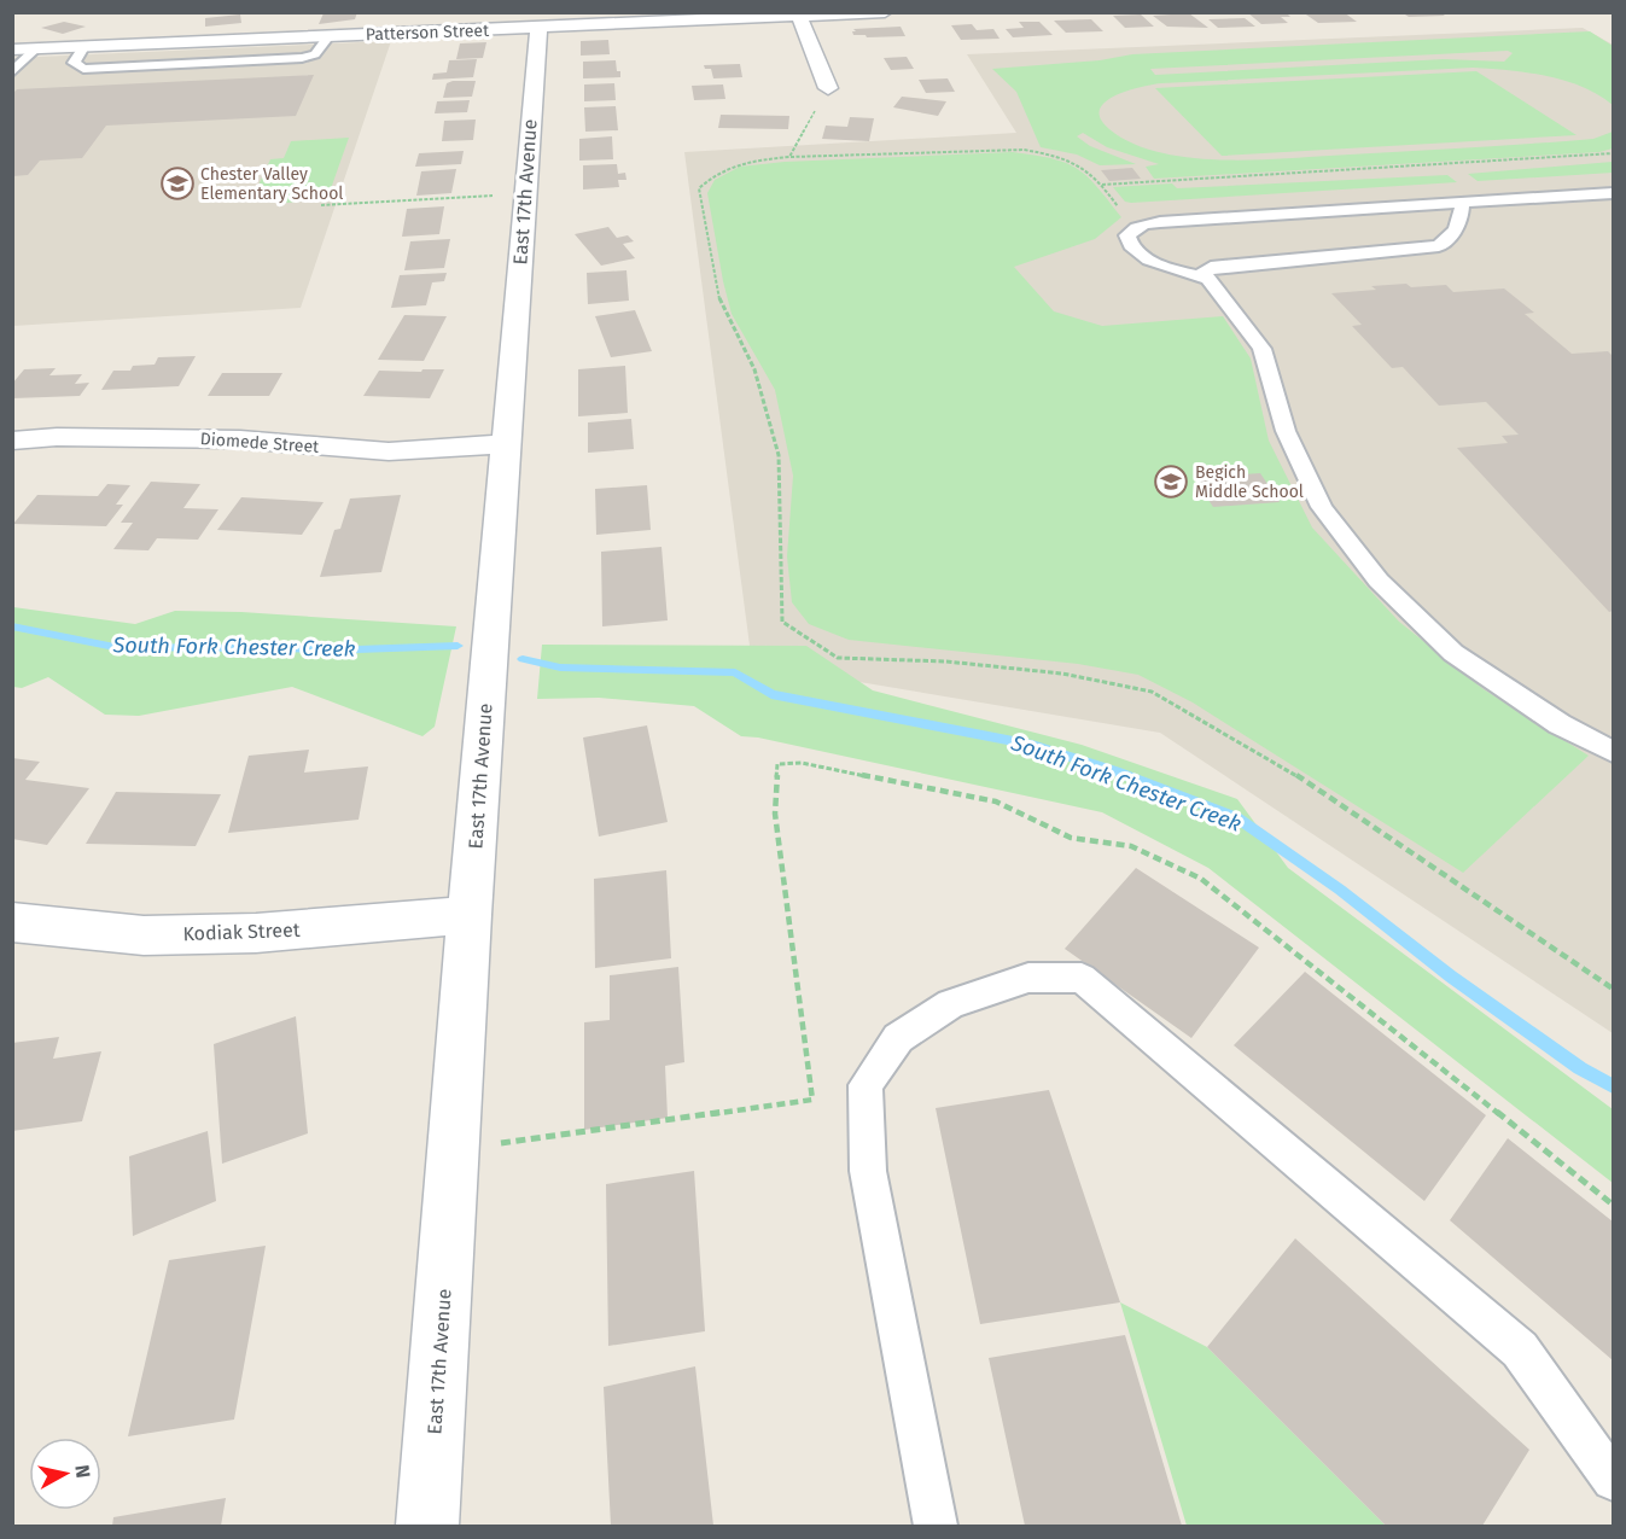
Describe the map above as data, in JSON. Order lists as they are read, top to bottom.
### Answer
{
  "streets": {
    "street": [
      "Patterson Street",
      "East 17th Avenue",
      "Diomede Street",
      "Kodiak Street"
    ]
  },
  "crossings": [
    ["Patterson Street", "East 17th Avenue"],
    ["East 17th Avenue", "Diomede Street"],
    ["East 17th Avenue", "Kodiak Street"]
  ],
  "water": ["South Fork Chester Creek"],
  "places": {
    "school or university": ["Chester Valley Elementary School", "Begich Middle School"]
  },
  "north": "right"
}
